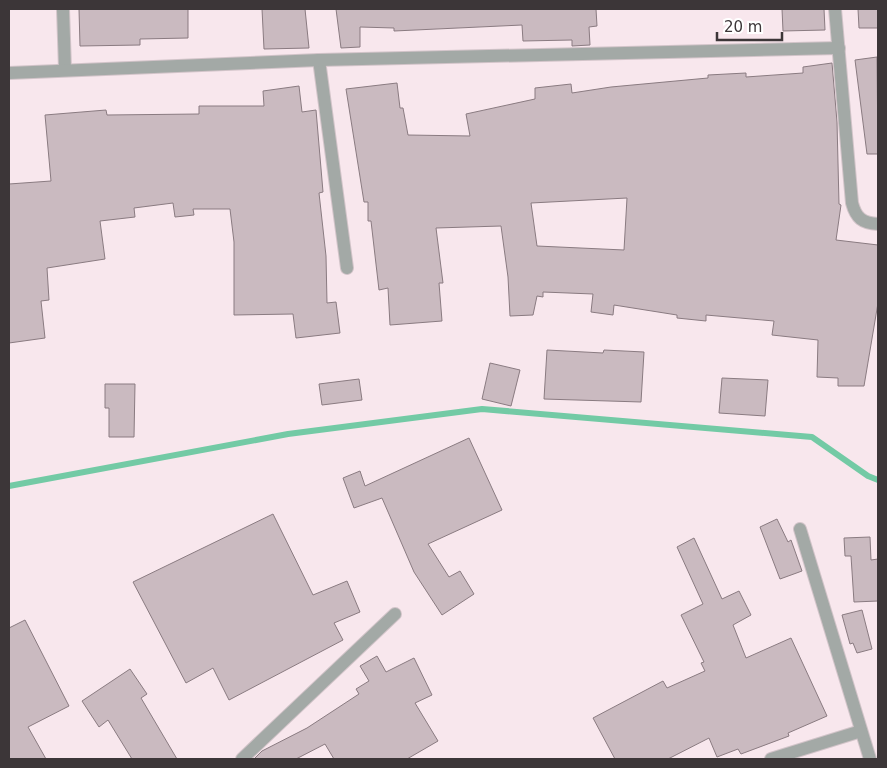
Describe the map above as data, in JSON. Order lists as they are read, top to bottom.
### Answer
{
  "scale_bar": "20 m"
}
